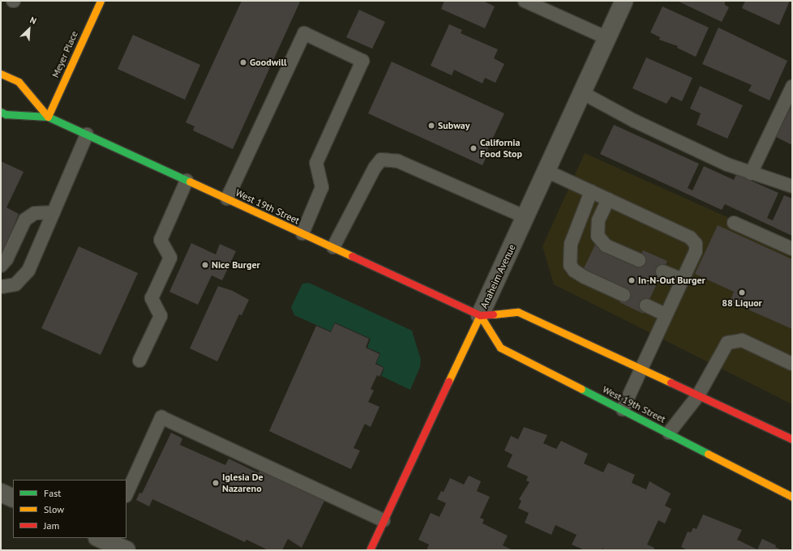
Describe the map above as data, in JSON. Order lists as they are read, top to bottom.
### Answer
{
  "streets": {
    "main road": ["Meyer Place", "West 19th Street", "Anaheim Avenue"]
  },
  "crossings": [
    ["Meyer Place", "West 19th Street"],
    ["West 19th Street", "Anaheim Avenue"]
  ],
  "places": [
    "Goodwill",
    "Subway",
    "California Food Stop",
    "Nice Burger",
    "In-N-Out Burger",
    "88 Liquor",
    "Iglesia De Nazareno"
  ],
  "legend": ["Fast", "Slow", "Jam"],
  "north": "top right"
}
